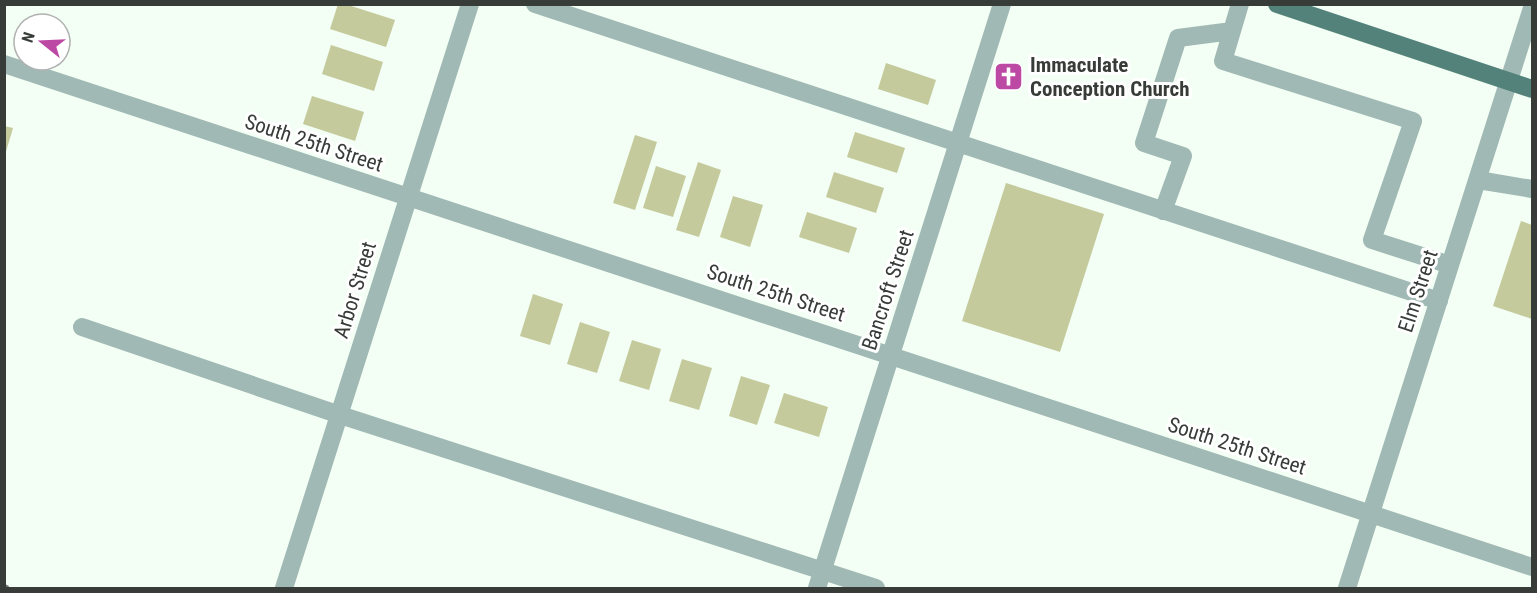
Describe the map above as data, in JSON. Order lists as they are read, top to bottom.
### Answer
{
  "streets": {
    "street": [
      "South 25th Street",
      "Arbor Street",
      "Bancroft Street",
      "Elm Street"
    ]
  },
  "crossings": [
    ["South 25th Street", "Arbor Street"],
    ["South 25th Street", "Bancroft Street"],
    ["South 25th Street", "Elm Street"]
  ],
  "places": {
    "church": ["Immaculate Conception Church"]
  },
  "north": "left"
}
